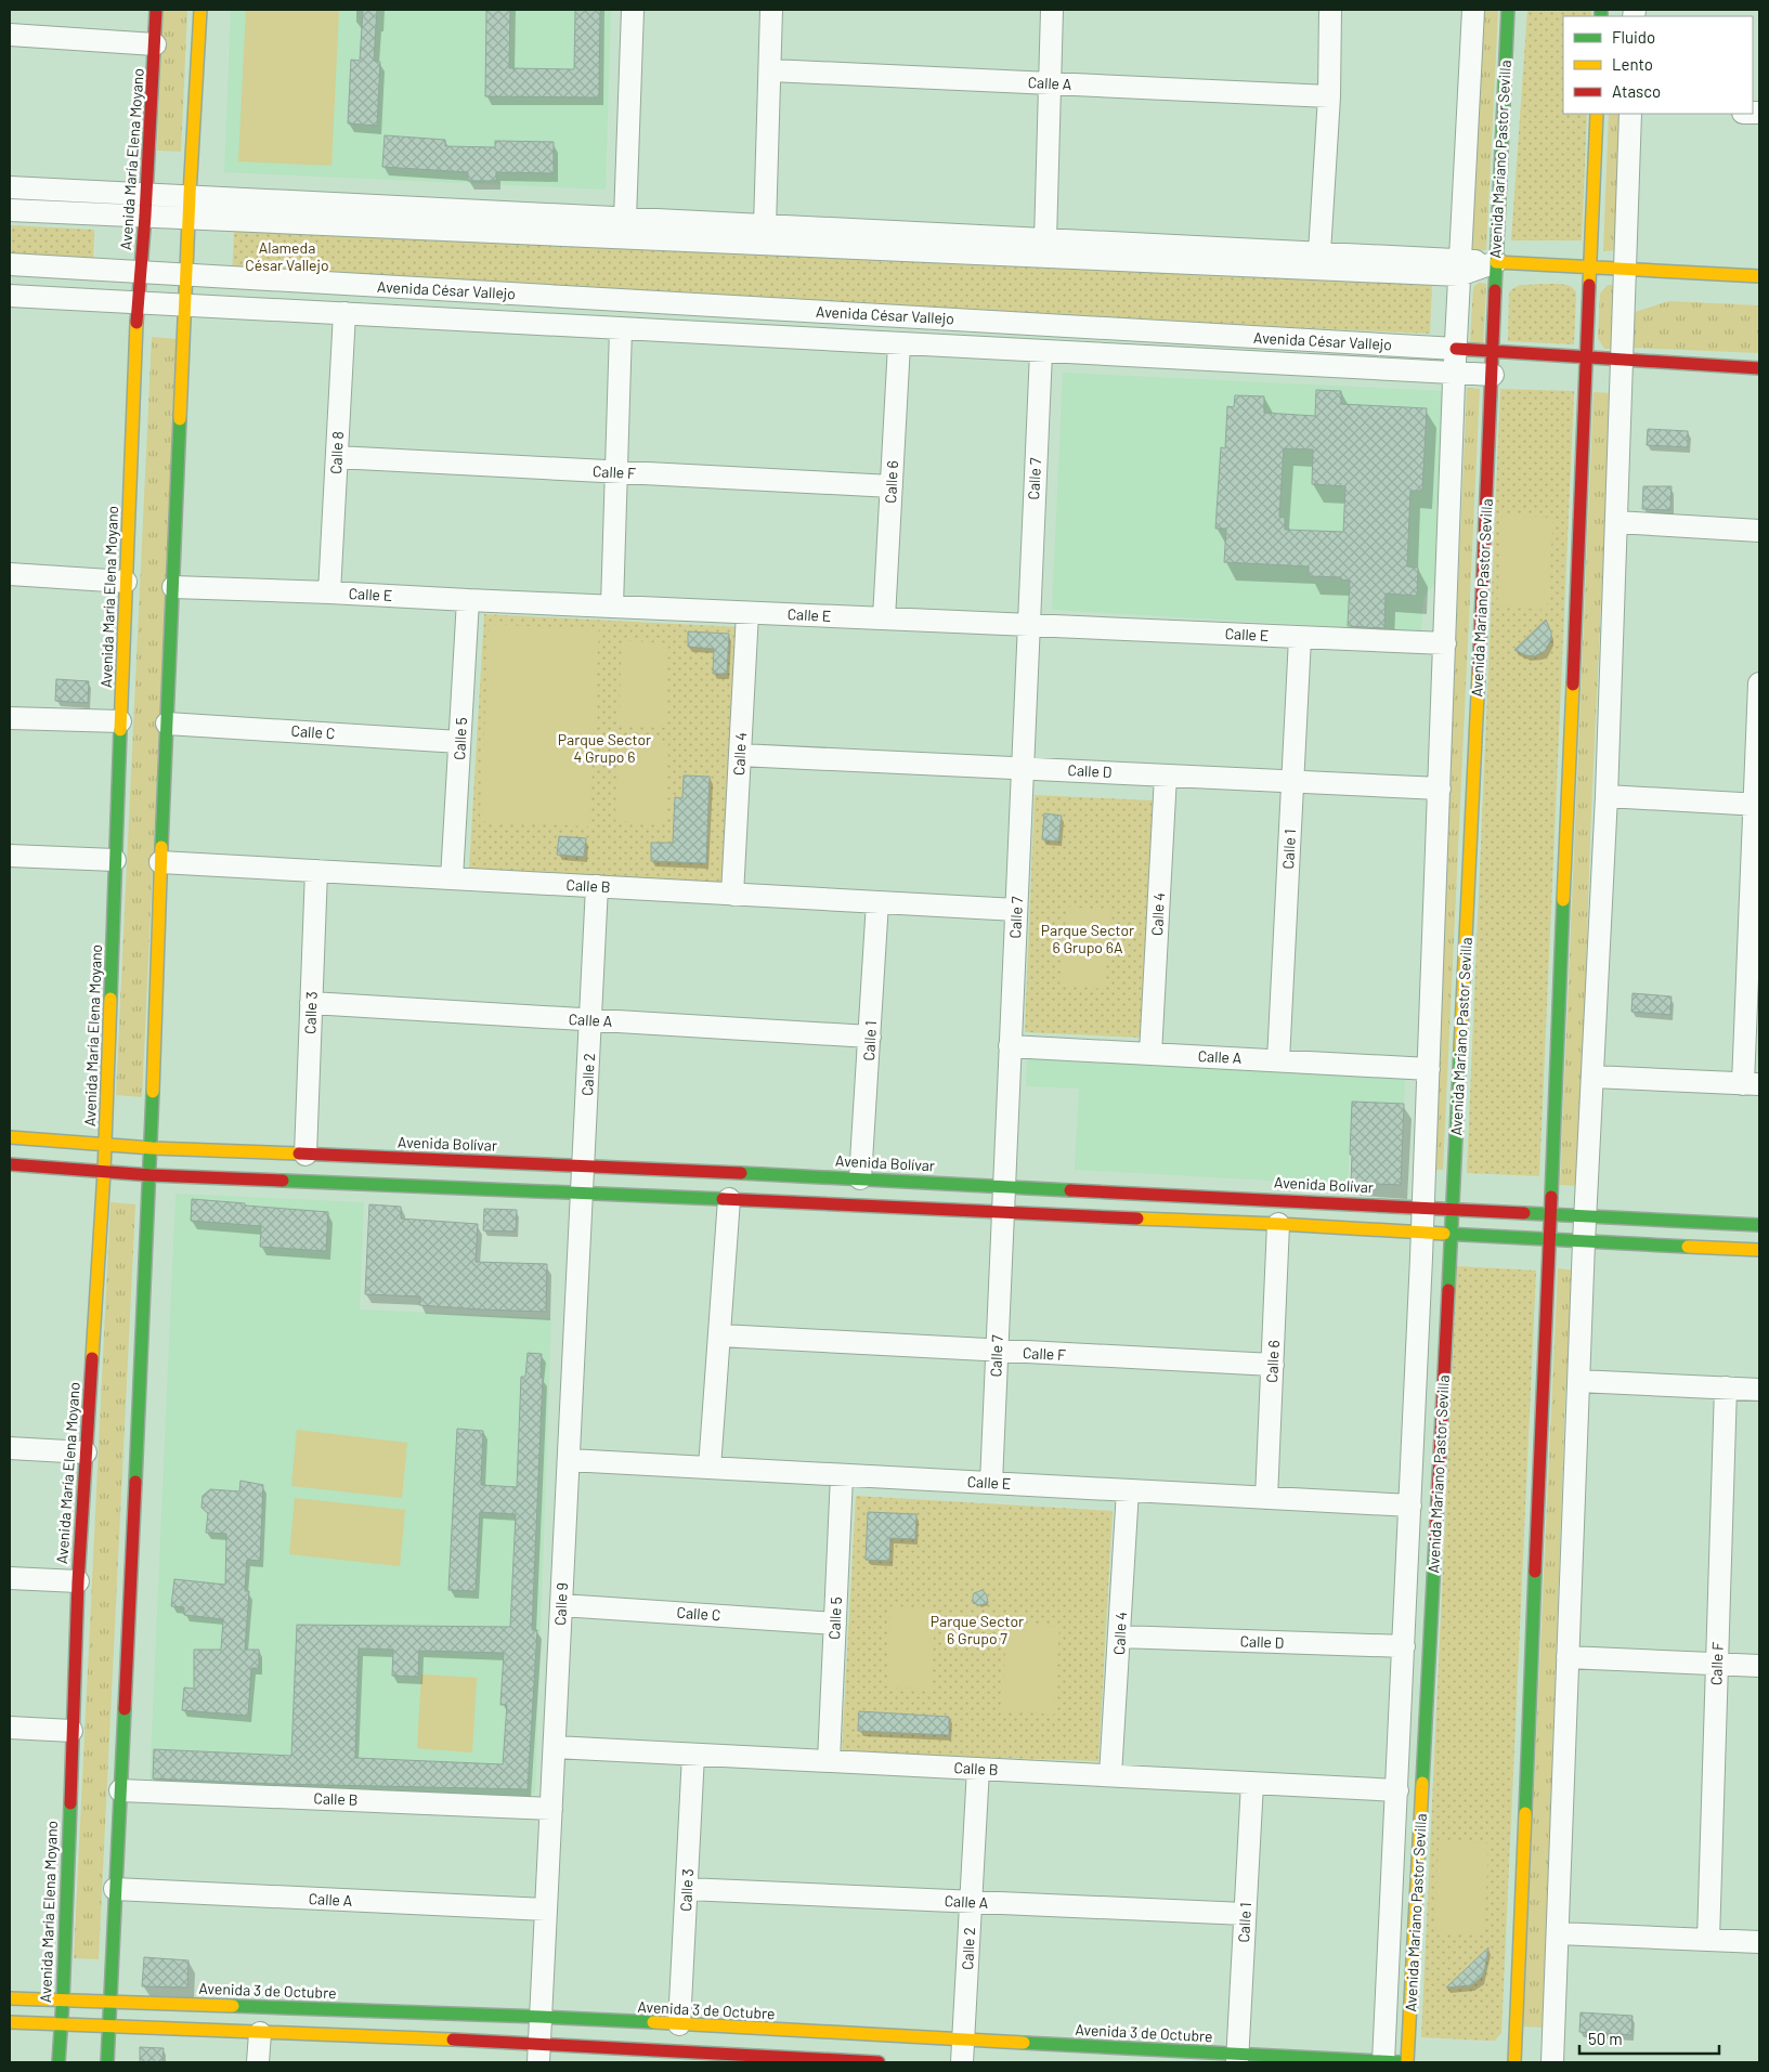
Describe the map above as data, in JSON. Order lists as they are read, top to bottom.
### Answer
{
  "streets": {
    "street": [
      "Calle A",
      "Avenida María Elena Moyano",
      "Avenida Mariano Pastor Sevilla",
      "Avenida César Vallejo",
      "Calle 8",
      "Calle F",
      "Calle 7",
      "Calle 6",
      "Calle E",
      "Calle C",
      "Calle 5",
      "Calle 4",
      "Calle D",
      "Calle 1",
      "Calle B",
      "Calle 3",
      "Calle 2",
      "Avenida Bolívar",
      "Calle 9",
      "Avenida 3 de Octubre"
    ]
  },
  "crossings": [
    ["Calle A", "Avenida Mariano Pastor Sevilla"],
    ["Calle A", "Calle 7"],
    ["Calle A", "Calle 4"],
    ["Calle A", "Calle 1"],
    ["Calle A", "Calle 3"],
    ["Calle A", "Calle 2"],
    ["Calle A", "Calle 9"],
    ["Avenida María Elena Moyano", "Avenida César Vallejo"],
    ["Avenida María Elena Moyano", "Avenida Bolívar"],
    ["Avenida María Elena Moyano", "Avenida 3 de Octubre"],
    ["Avenida Mariano Pastor Sevilla", "Avenida César Vallejo"],
    ["Avenida Mariano Pastor Sevilla", "Calle E"],
    ["Avenida Mariano Pastor Sevilla", "Calle D"],
    ["Avenida Mariano Pastor Sevilla", "Calle B"],
    ["Avenida Mariano Pastor Sevilla", "Avenida Bolívar"],
    ["Avenida Mariano Pastor Sevilla", "Avenida 3 de Octubre"],
    ["Avenida César Vallejo", "Calle 8"],
    ["Avenida César Vallejo", "Calle 7"],
    ["Avenida César Vallejo", "Calle 6"],
    ["Calle 8", "Calle F"],
    ["Calle 8", "Calle E"],
    ["Calle F", "Calle 7"],
    ["Calle F", "Calle 6"],
    ["Calle 7", "Calle E"],
    ["Calle 7", "Calle D"],
    ["Calle 7", "Calle B"],
    ["Calle 7", "Avenida Bolívar"],
    ["Calle 6", "Calle E"],
    ["Calle E", "Calle 5"],
    ["Calle E", "Calle 4"],
    ["Calle E", "Calle 1"],
    ["Calle E", "Calle 9"],
    ["Calle C", "Calle 5"],
    ["Calle C", "Calle 9"],
    ["Calle 5", "Calle B"],
    ["Calle 4", "Calle D"],
    ["Calle 4", "Calle B"],
    ["Calle D", "Calle 1"],
    ["Calle 1", "Calle B"],
    ["Calle 1", "Avenida Bolívar"],
    ["Calle 1", "Avenida 3 de Octubre"],
    ["Calle B", "Calle 3"],
    ["Calle B", "Calle 2"],
    ["Calle B", "Calle 9"],
    ["Calle 3", "Avenida Bolívar"],
    ["Calle 3", "Avenida 3 de Octubre"],
    ["Calle 2", "Avenida Bolívar"],
    ["Calle 2", "Calle 9"],
    ["Calle 2", "Avenida 3 de Octubre"],
    ["Avenida Bolívar", "Calle 9"],
    ["Calle 9", "Avenida 3 de Octubre"]
  ],
  "parks": [
    "Alameda César Vallejo",
    "Parque Sector 4 Grupo 6",
    "Parque Sector 6 Grupo 6A",
    "Parque Sector 6 Grupo 7"
  ],
  "legend": ["Fluido", "Lento", "Atasco"],
  "scale_bar": "50 m"
}
